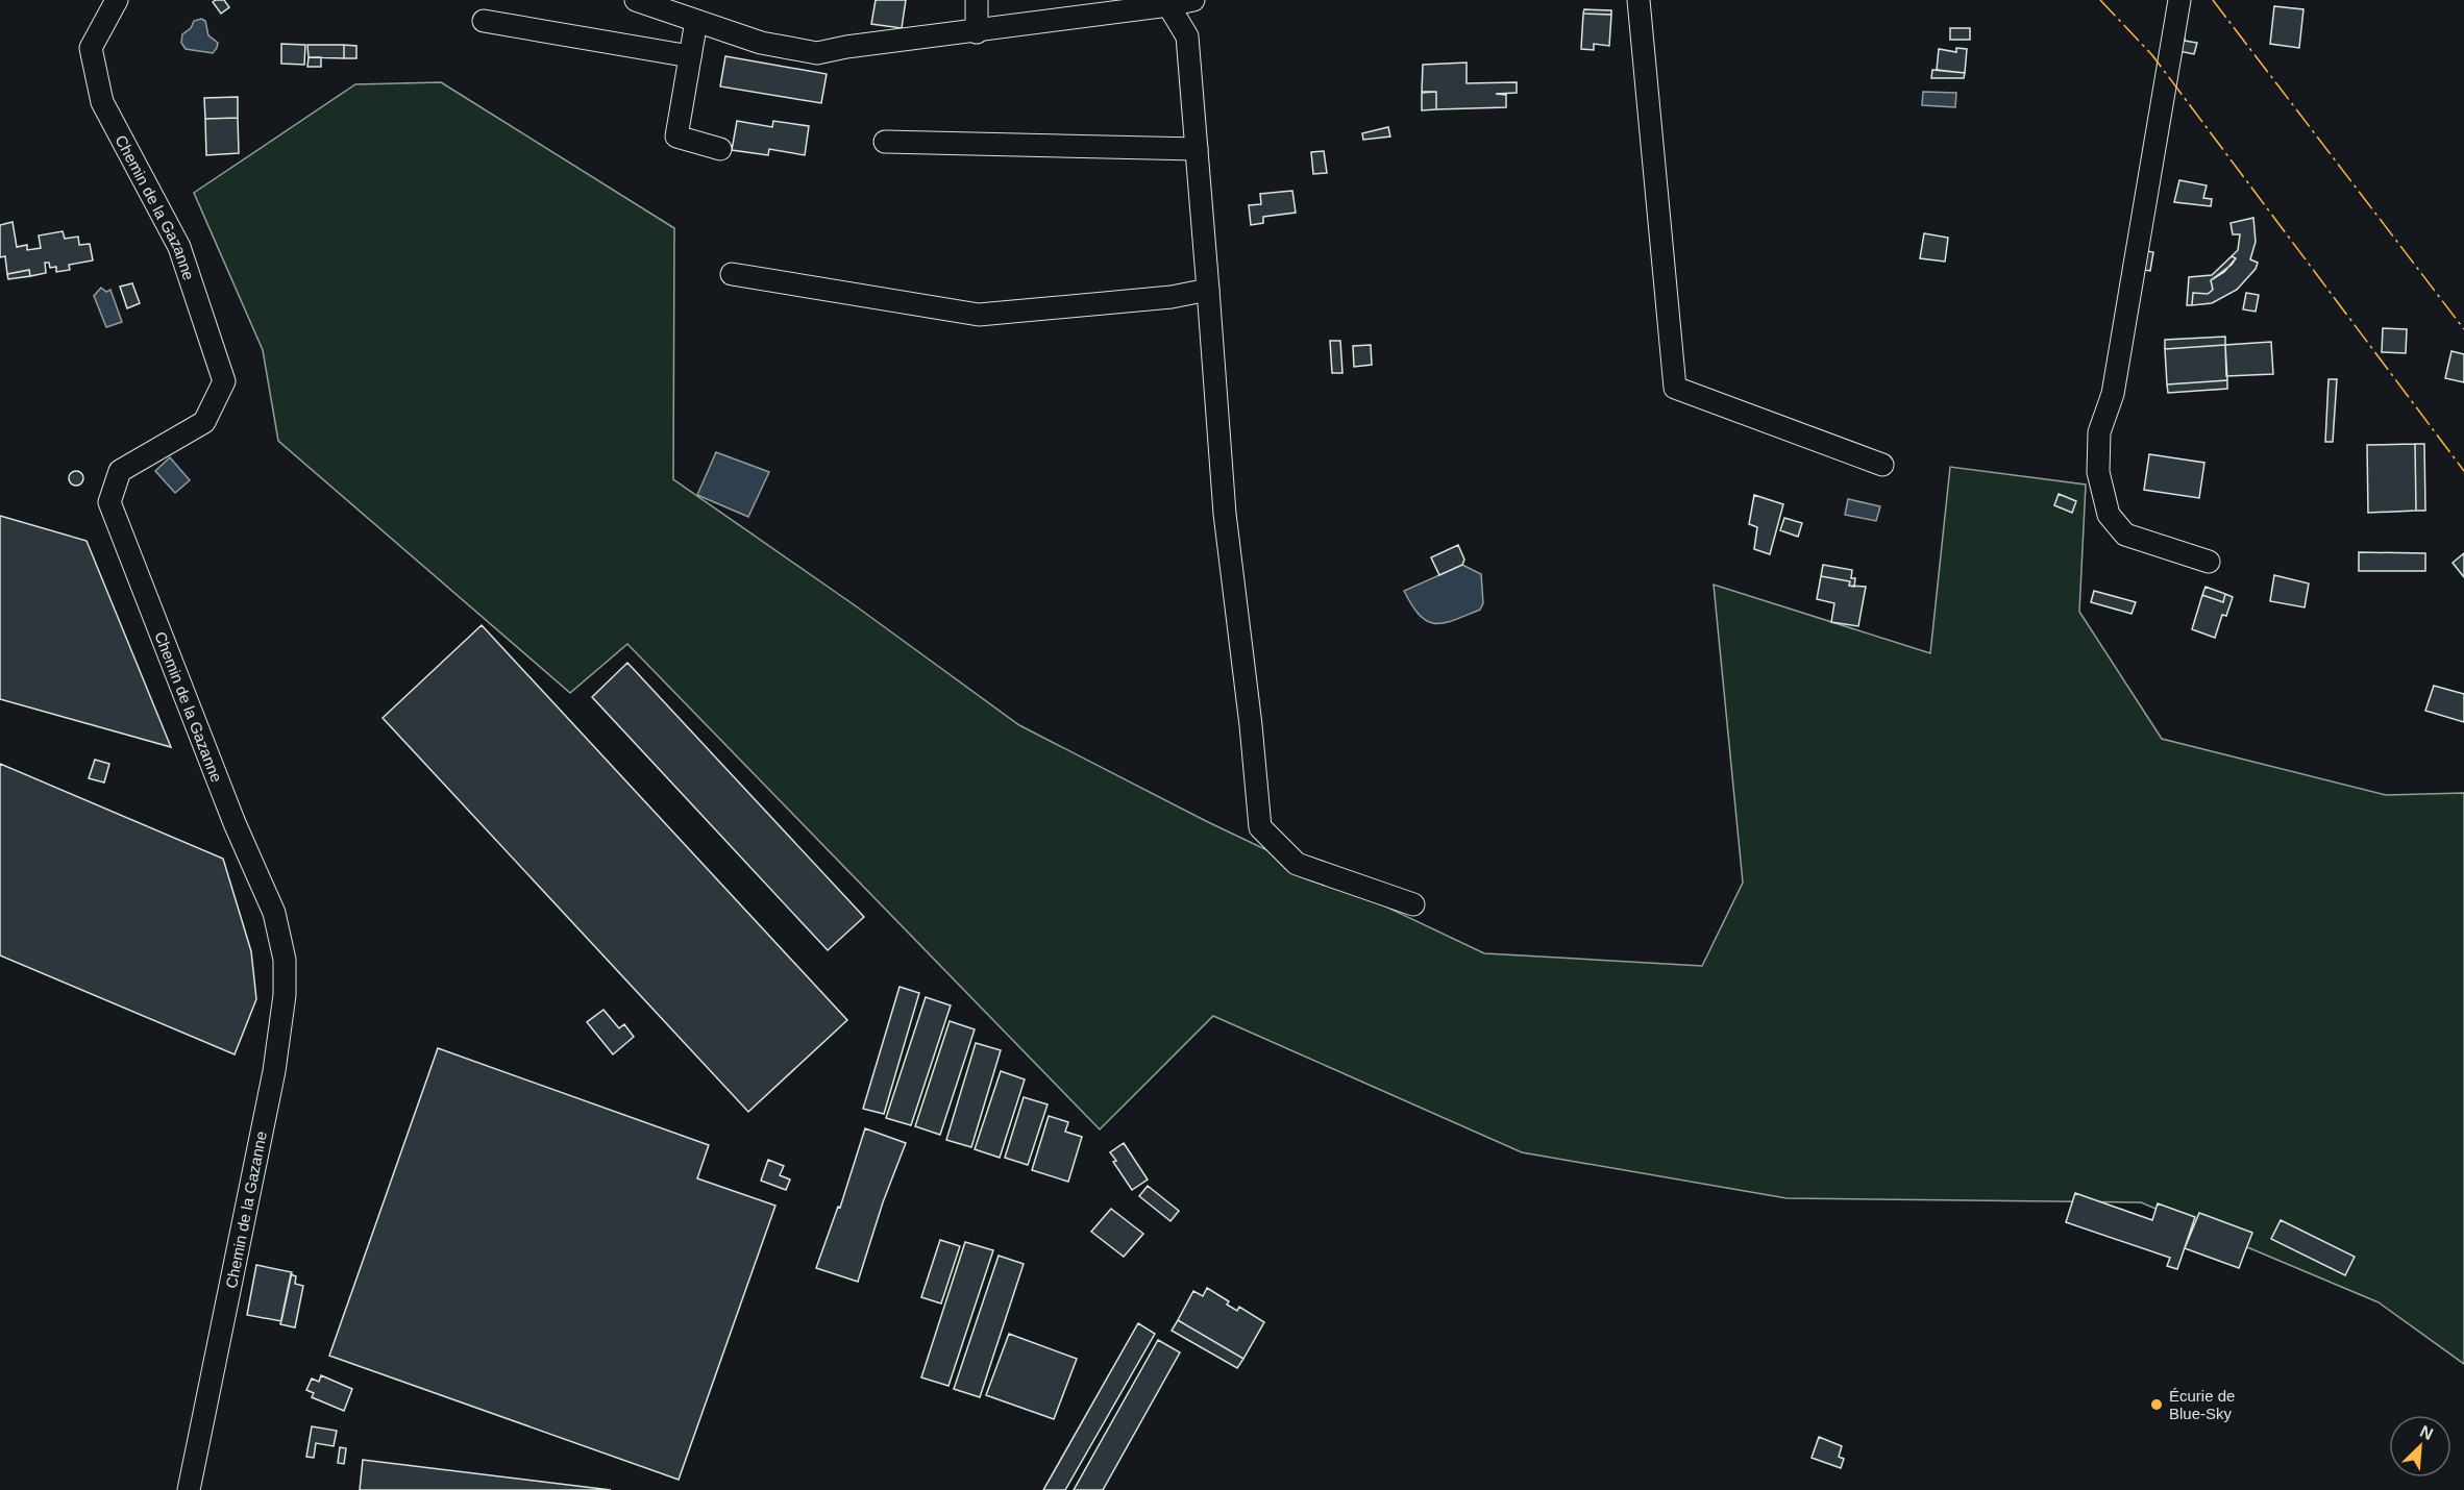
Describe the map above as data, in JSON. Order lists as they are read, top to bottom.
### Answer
{
  "streets": {
    "street": ["Chemin de la Gazanne"]
  },
  "places": ["Écurie de Blue-Sky"],
  "north": "top right"
}
